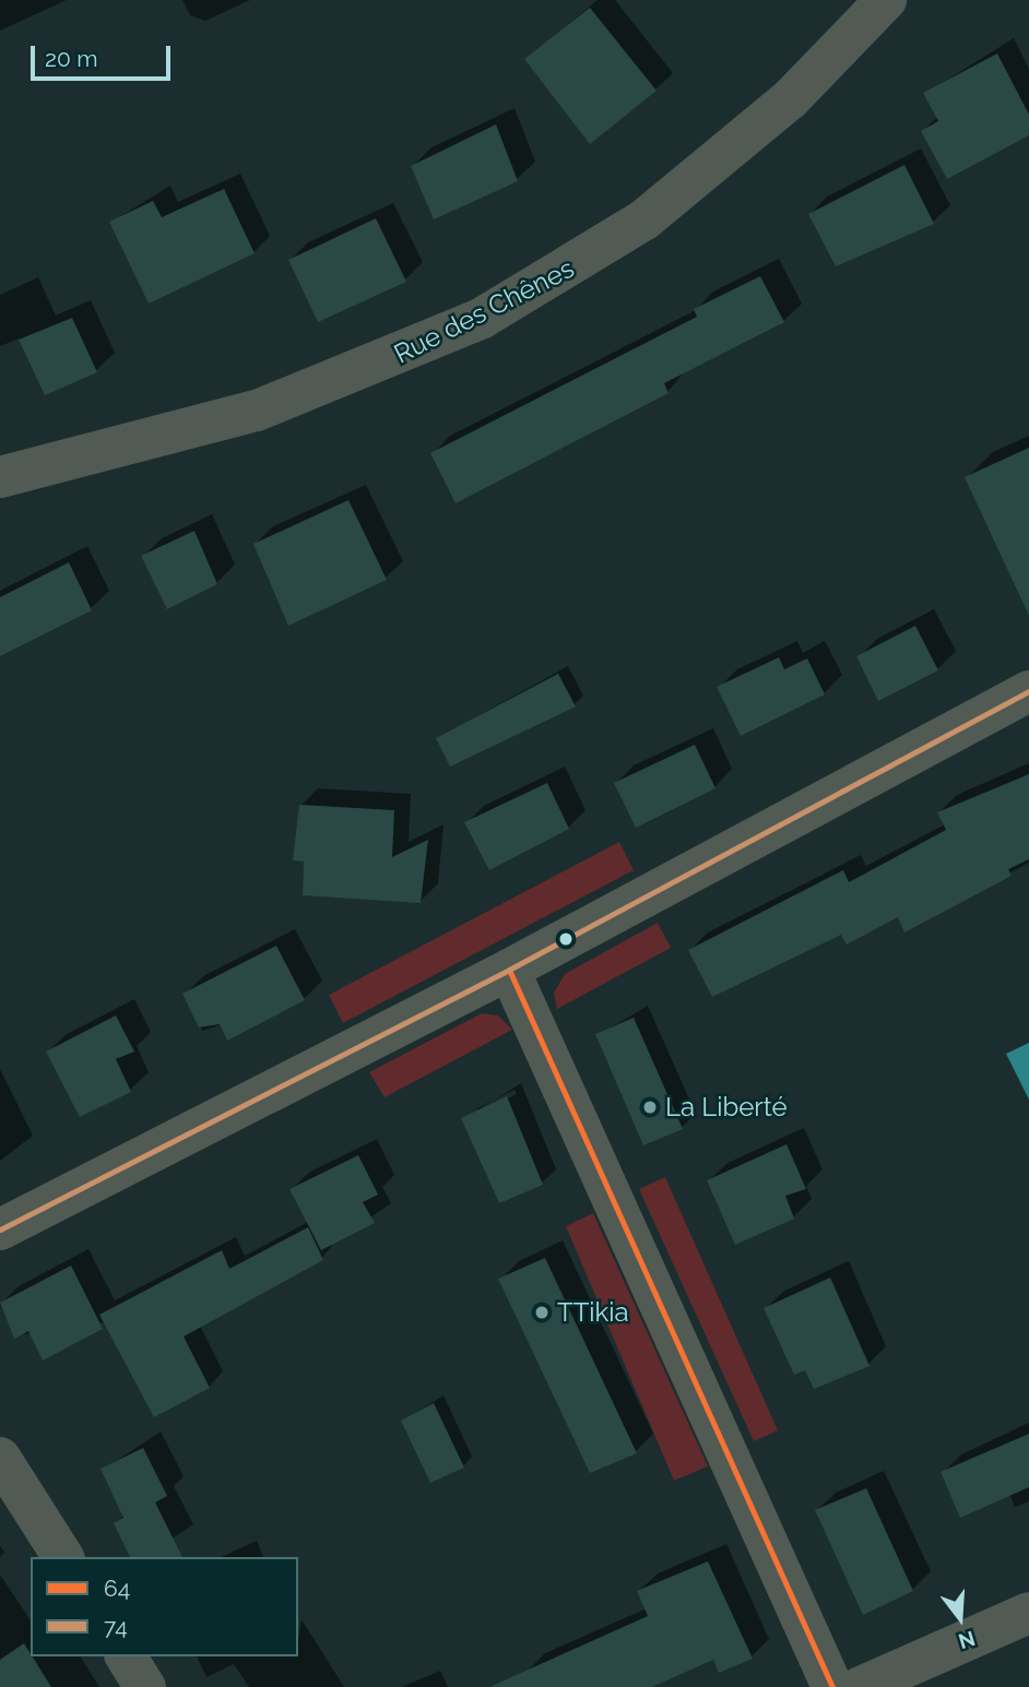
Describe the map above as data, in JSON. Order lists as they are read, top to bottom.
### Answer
{
  "streets": {
    "street": ["Rue des Chênes"]
  },
  "places": ["La Liberté", "TTikia"],
  "lines": ["transit line 74", "transit line 64"],
  "legend": ["64", "74"],
  "scale_bar": "20 m",
  "north": "bottom"
}
